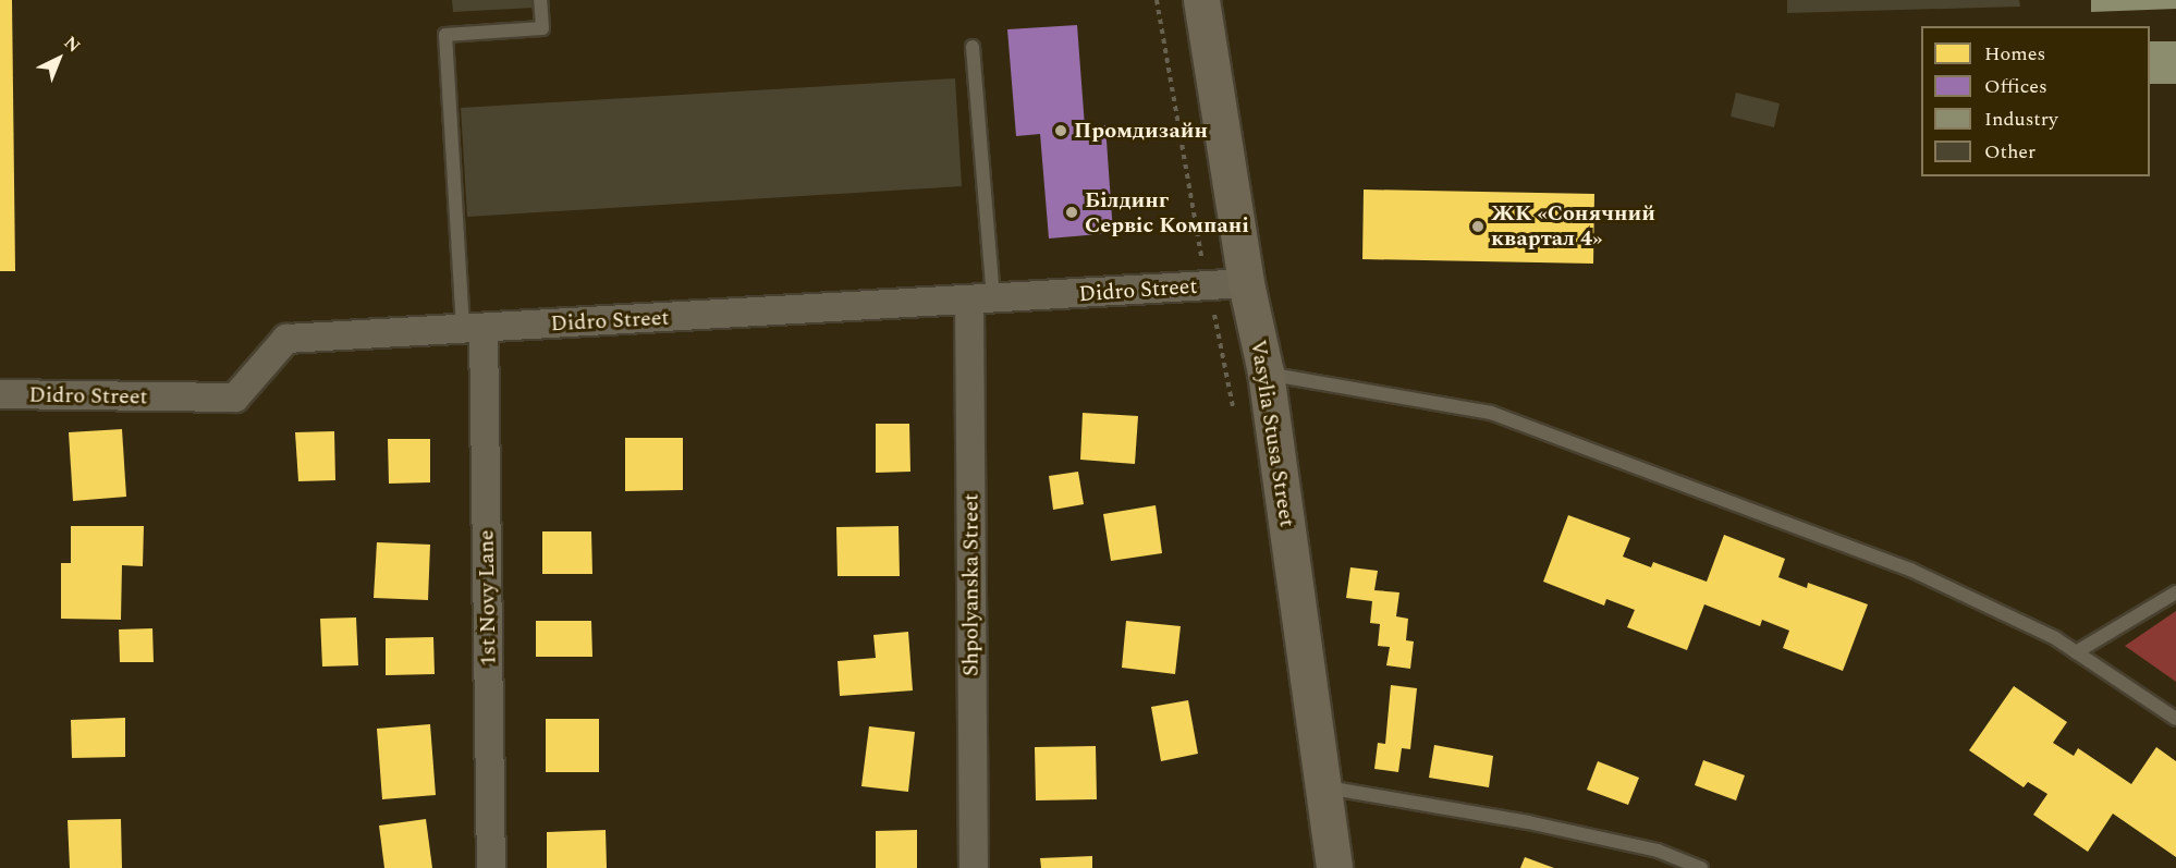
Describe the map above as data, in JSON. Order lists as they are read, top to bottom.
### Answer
{
  "streets": {
    "street": [
      "Didro Street",
      "Vasylia Stusa Street",
      "Shpolyanska Street",
      "1st Novy Lane"
    ]
  },
  "crossings": [
    ["Didro Street", "Vasylia Stusa Street"],
    ["Didro Street", "Shpolyanska Street"],
    ["Didro Street", "1st Novy Lane"]
  ],
  "places": ["Промдизайн", "Білдинг Сервіс Компані", "ЖК «Сонячний квартал 4»"],
  "legend": [
    "Homes",
    "Offices",
    "Industry",
    "Other"
  ],
  "north": "top right"
}
